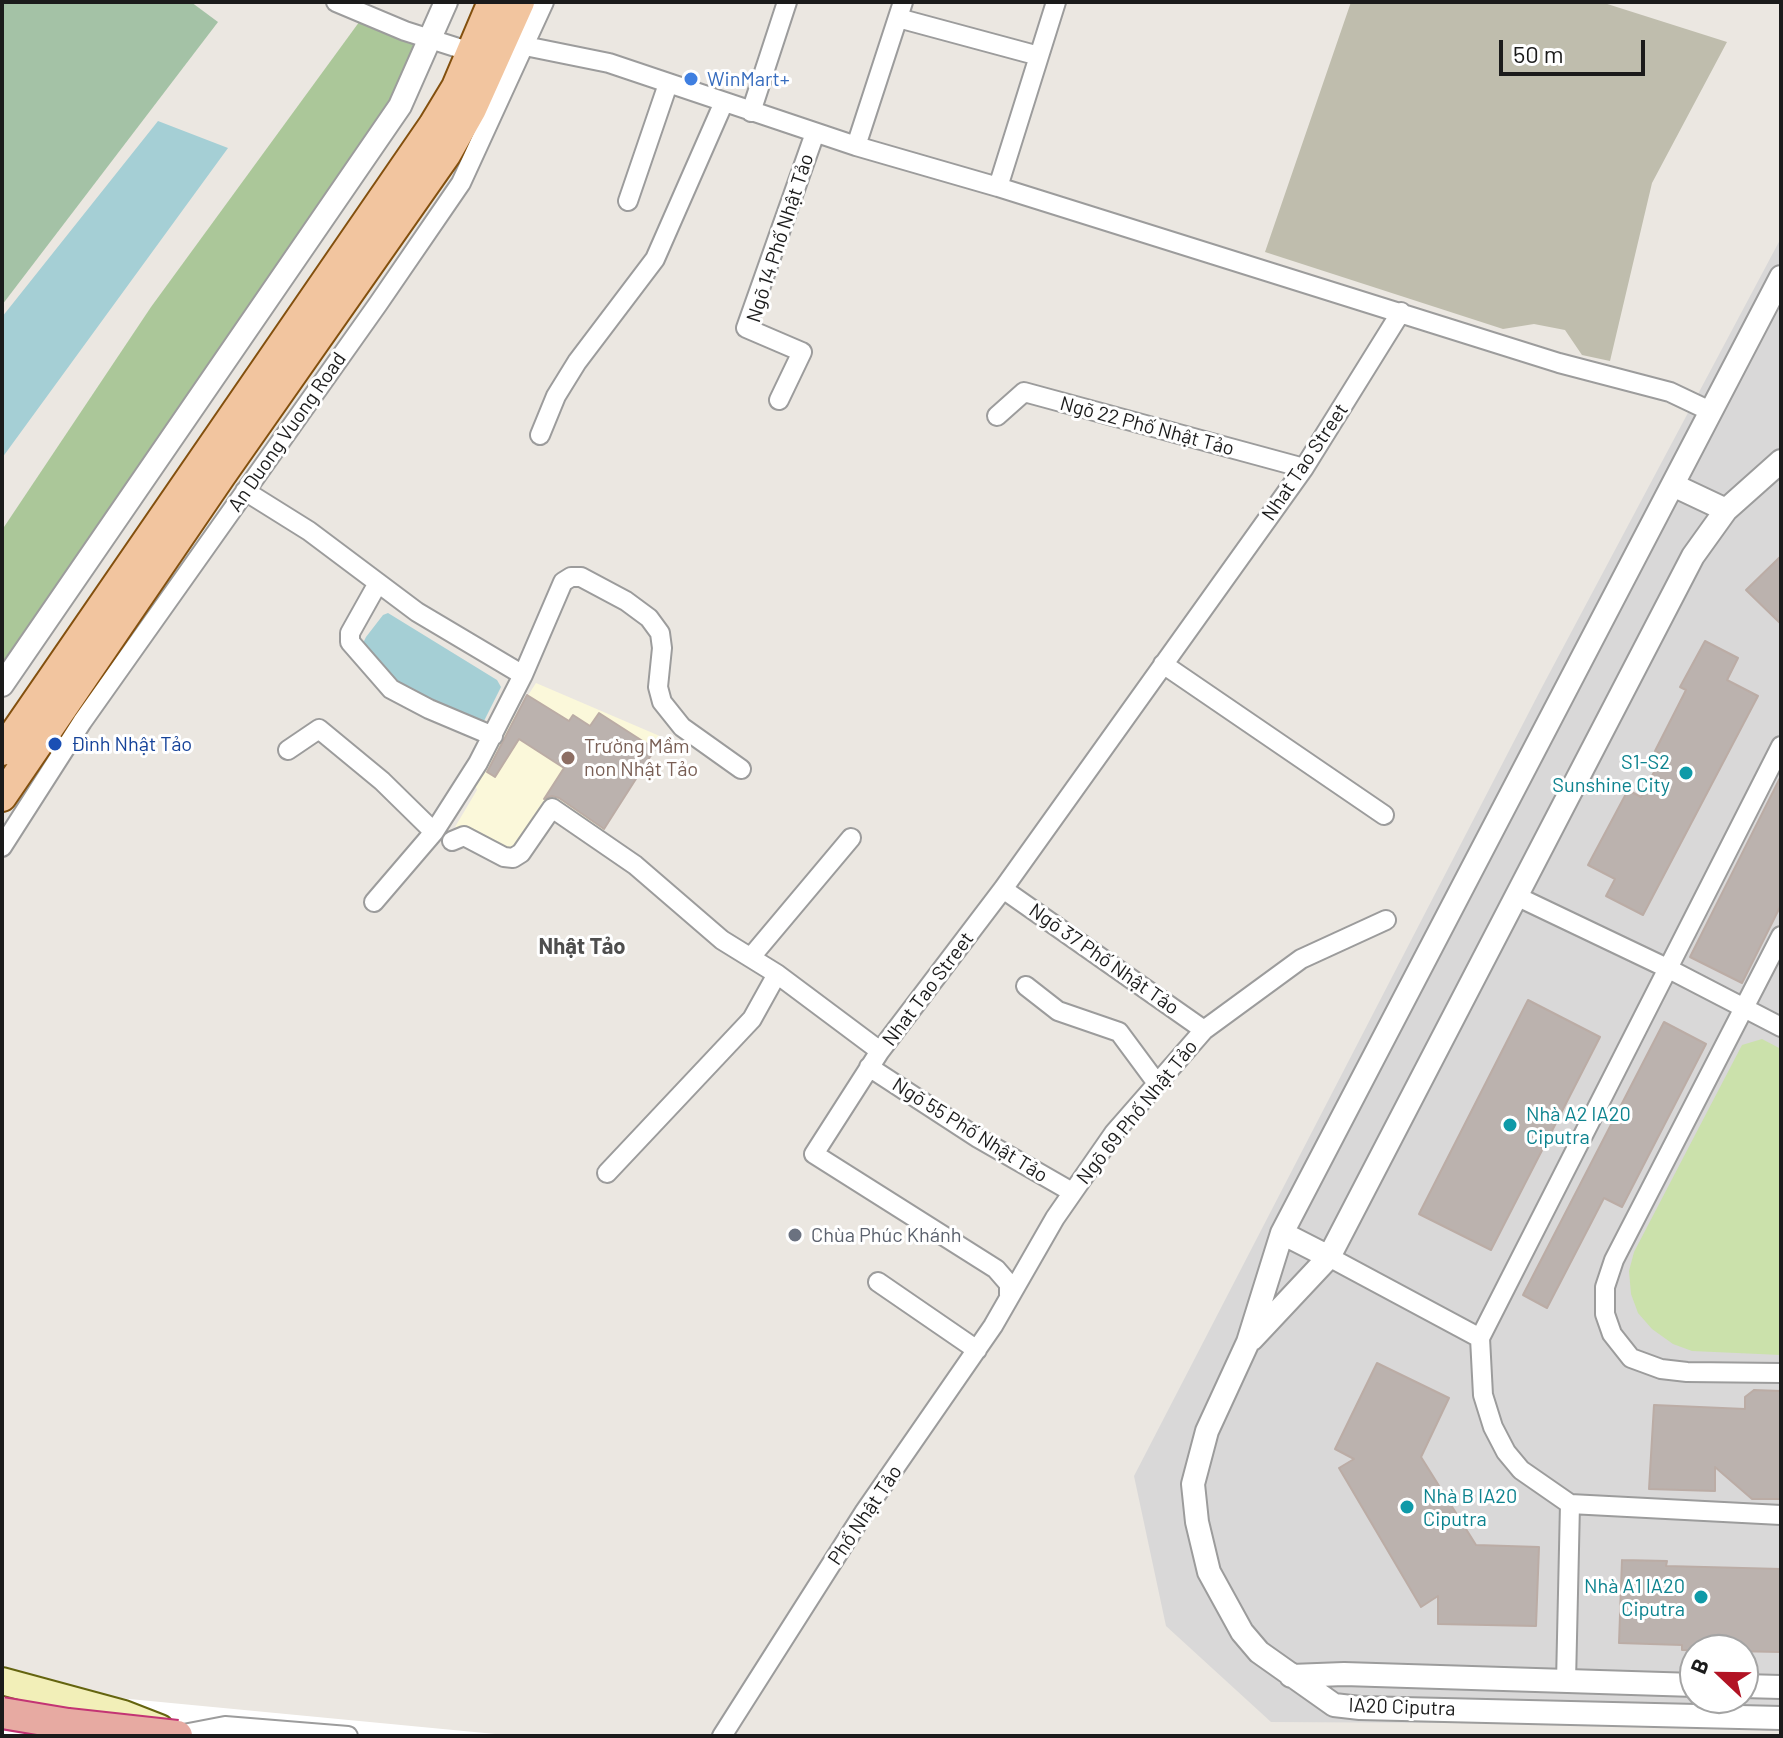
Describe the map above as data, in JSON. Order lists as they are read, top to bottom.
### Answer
{
  "streets": {
    "main road": ["An Duong Vuong Road"],
    "street": [
      "Ngõ 14 Phố Nhật Tảo",
      "Ngõ 22 Phố Nhật Tảo",
      "Nhat Tao Street",
      "Ngõ 37 Phố Nhật Tảo",
      "Ngõ 69 Phố Nhật Tảo",
      "Ngõ 55 Phố Nhật Tảo",
      "Phố Nhật Tảo",
      "IA20 Ciputra"
    ]
  },
  "crossings": [
    ["Ngõ 22 Phố Nhật Tảo", "Nhat Tao Street"],
    ["Nhat Tao Street", "Ngõ 37 Phố Nhật Tảo"],
    ["Nhat Tao Street", "Ngõ 69 Phố Nhật Tảo"],
    ["Nhat Tao Street", "Ngõ 55 Phố Nhật Tảo"],
    ["Nhat Tao Street", "Phố Nhật Tảo"],
    ["Ngõ 37 Phố Nhật Tảo", "Ngõ 69 Phố Nhật Tảo"],
    ["Ngõ 69 Phố Nhật Tảo", "Ngõ 55 Phố Nhật Tảo"],
    ["Ngõ 69 Phố Nhật Tảo", "Phố Nhật Tảo"]
  ],
  "districts": ["Nhật Tảo"],
  "places": [
    "WinMart+",
    "Đình Nhật Tảo",
    "Trường Mầm non Nhật Tảo",
    "S1-S2 Sunshine City",
    "Nhà A2 IA20 Ciputra",
    "Chùa Phúc Khánh",
    "Nhà B IA20 Ciputra",
    "Nhà A1 IA20 Ciputra"
  ],
  "scale_bar": "50 m",
  "north": "left"
}
